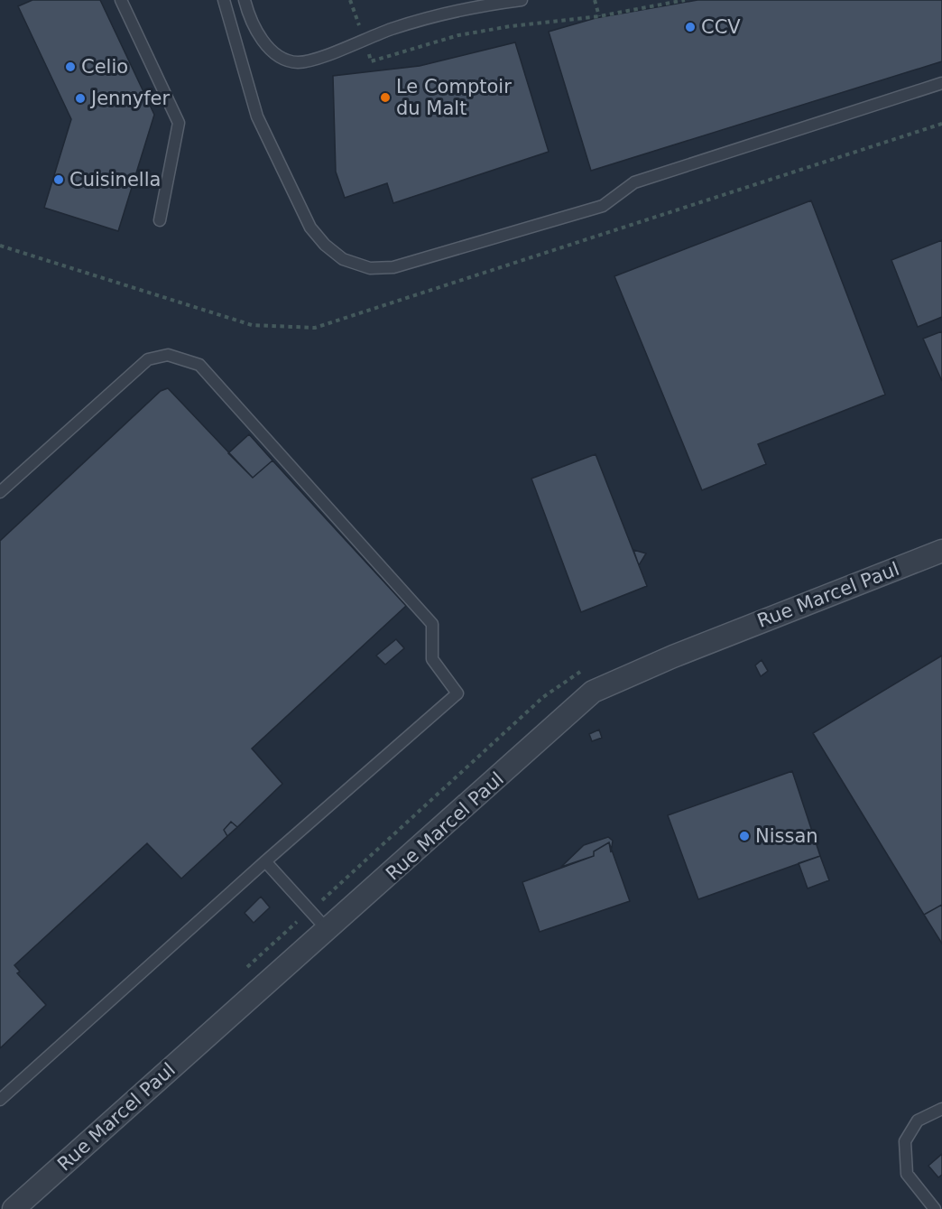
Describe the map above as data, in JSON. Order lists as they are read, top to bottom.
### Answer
{
  "streets": {
    "street": ["Rue Marcel Paul"]
  },
  "places": [
    "CCV",
    "Celio",
    "Le Comptoir du Malt",
    "Jennyfer",
    "Cuisinella",
    "Nissan"
  ]
}
